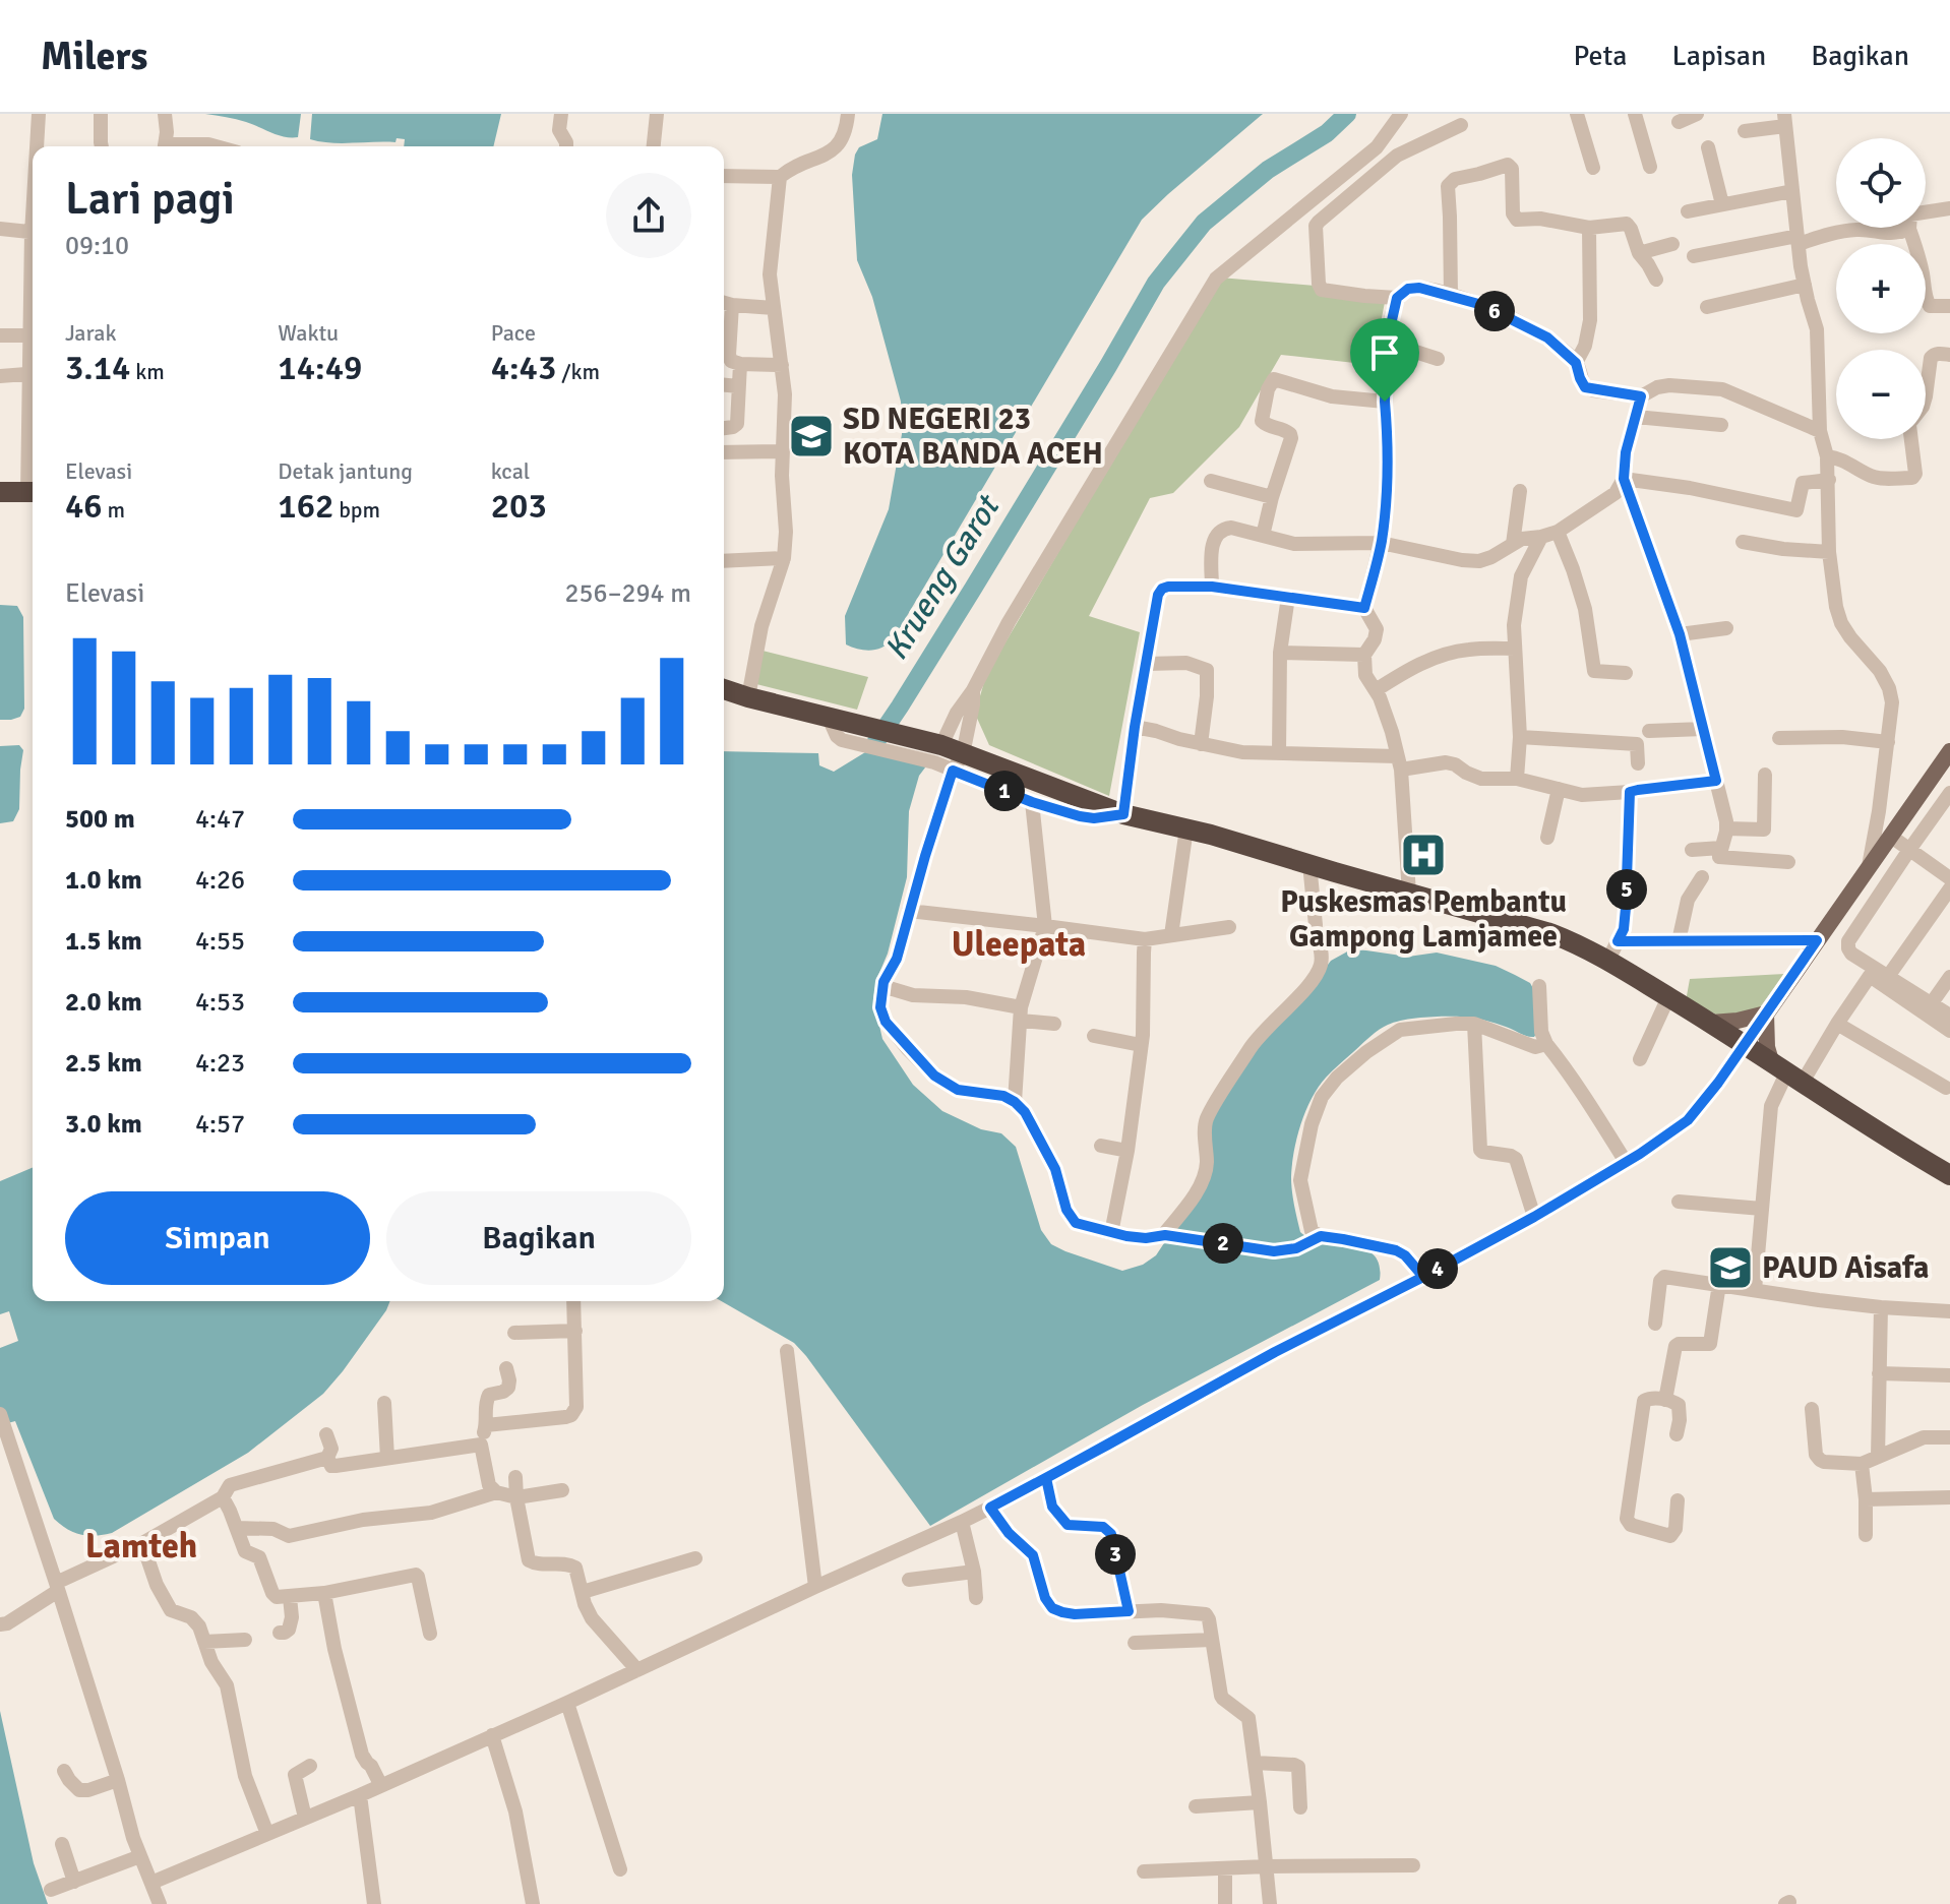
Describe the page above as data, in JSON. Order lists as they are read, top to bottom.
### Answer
{
  "districts": ["Uleepata", "Lamteh"],
  "water": ["Krueng Garot"],
  "places": {
    "school or university": ["SD NEGERI 23 KOTA BANDA ACEH", "PAUD Aisafa"],
    "hospital": ["Puskesmas Pembantu Gampong Lamjamee"]
  },
  "page": {
    "header": "Milers",
    "nav": ["Peta", "Lapisan", "Bagikan"],
    "map_buttons": ["+", "−"],
    "heading": ["Lari pagi", "09:10"],
    "stats": [
      ["Jarak", "3.14 km"],
      ["Waktu", "14:49"],
      ["Pace", "4:43 /km"],
      ["Elevasi", "46 m"],
      ["Detak jantung", "162 bpm"],
      ["kcal", "203"]
    ],
    "pins": [
      "6",
      "1",
      "5",
      "2",
      "4",
      "3"
    ],
    "chart": ["Elevasi", "256–294 m"],
    "list": [
      {
        "name": "500 m",
        "note": "4:47"
      },
      {
        "name": "1.0 km",
        "note": "4:26"
      },
      {
        "name": "1.5 km",
        "note": "4:55"
      },
      {
        "name": "2.0 km",
        "note": "4:53"
      },
      {
        "name": "2.5 km",
        "note": "4:23"
      },
      {
        "name": "3.0 km",
        "note": "4:57"
      }
    ],
    "buttons": ["Simpan", "Bagikan"]
  }
}
